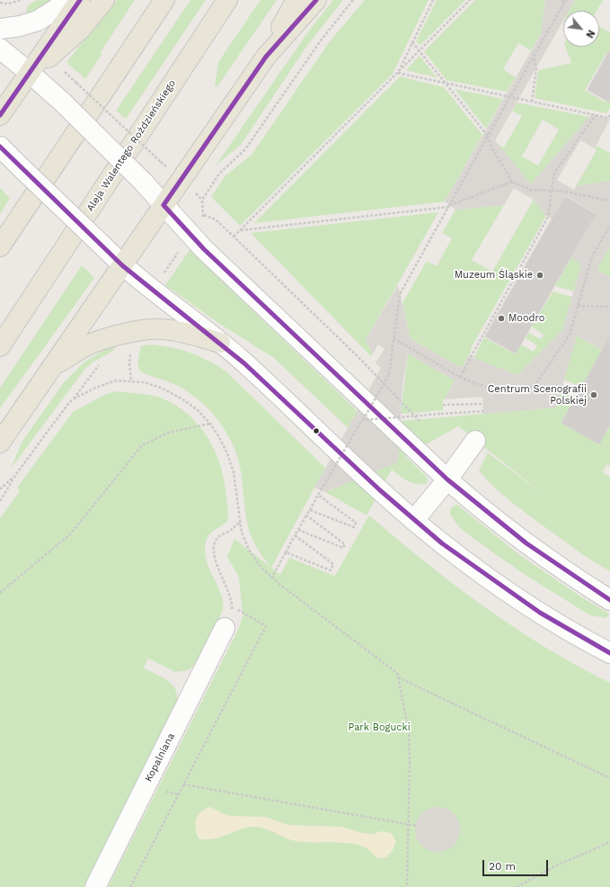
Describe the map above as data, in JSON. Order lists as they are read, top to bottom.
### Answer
{
  "streets": {
    "main road": ["Aleja Walentego Roździeńskiego"],
    "street": ["Kopalniana"]
  },
  "parks": ["Park Bogucki"],
  "places": ["Muzeum Śląskie", "Moodro", "Centrum Scenografii Polskiej"],
  "scale_bar": "20 m",
  "north": "bottom right"
}
